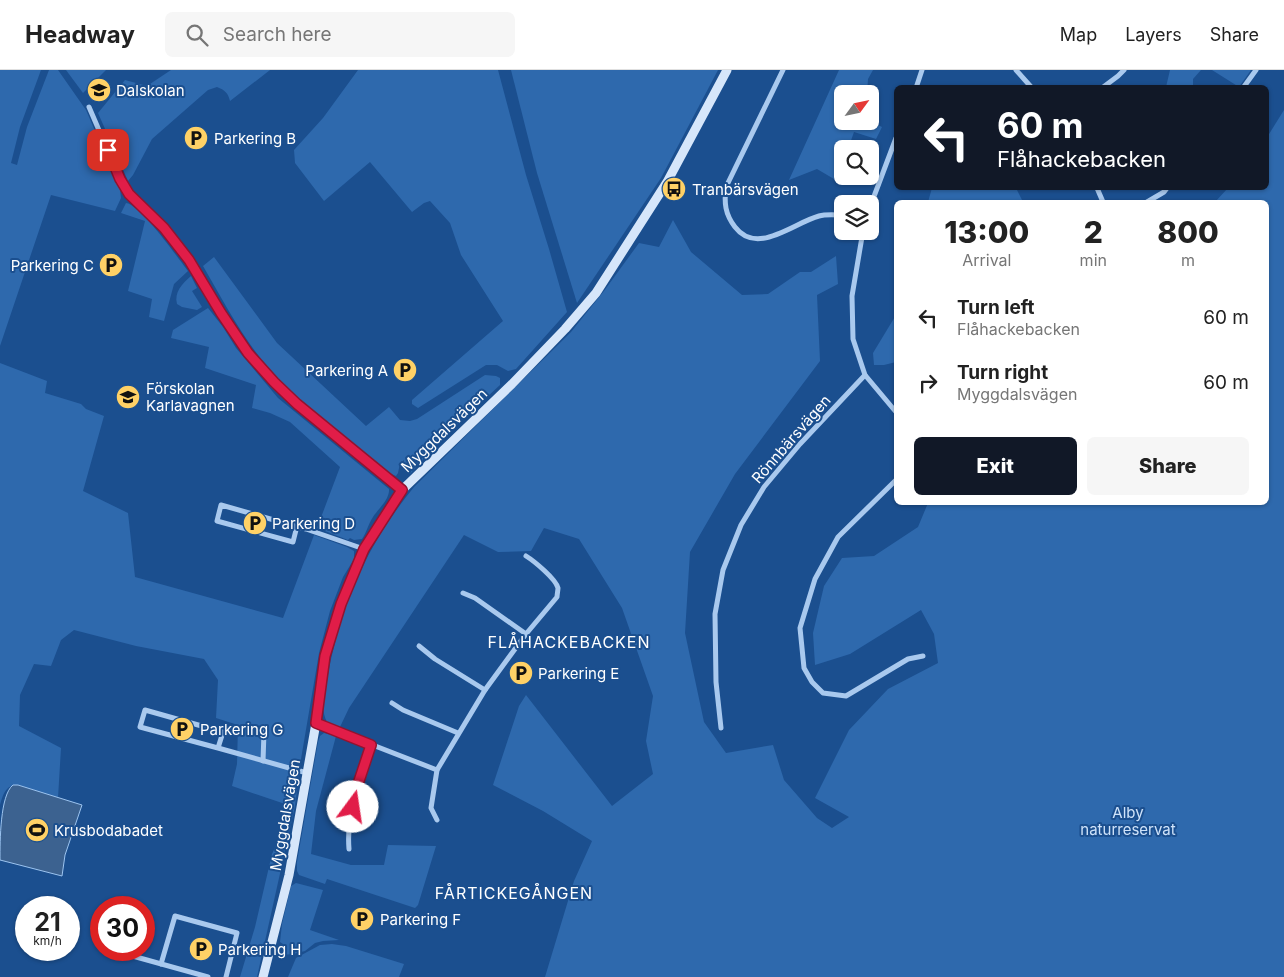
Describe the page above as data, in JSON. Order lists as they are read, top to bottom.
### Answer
{
  "streets": {
    "street": ["Myggdalsvägen", "Rönnbärsvägen"]
  },
  "districts": ["FLÅHACKEBACKEN", "FÅRTICKEGÅNGEN"],
  "parks": ["Alby naturreservat"],
  "places": {
    "school or university": ["Dalskolan", "Förskolan Karlavagnen"],
    "parking": [
      "Parkering B",
      "Parkering C",
      "Parkering A",
      "Parkering D",
      "Parkering E",
      "Parkering G",
      "Parkering F",
      "Parkering H"
    ],
    "bus stop": ["Tranbärsvägen"],
    "sports": ["Krusbodabadet"]
  },
  "north": "top right",
  "page": {
    "header": "Headway",
    "search": "Search here",
    "nav": ["Map", "Layers", "Share"],
    "turn": ["60 m", "Flåhackebacken"],
    "eta": [
      "13:00",
      "Arrival",
      "2",
      "min",
      "800",
      "m"
    ],
    "list": [
      {
        "name": "Turn left",
        "note": "Flåhackebacken",
        "value": "60 m"
      },
      {
        "name": "Turn right",
        "note": "Myggdalsvägen",
        "value": "60 m"
      }
    ],
    "buttons": ["Exit", "Share"],
    "speed": "21 km/h",
    "limit": "30"
  }
}
